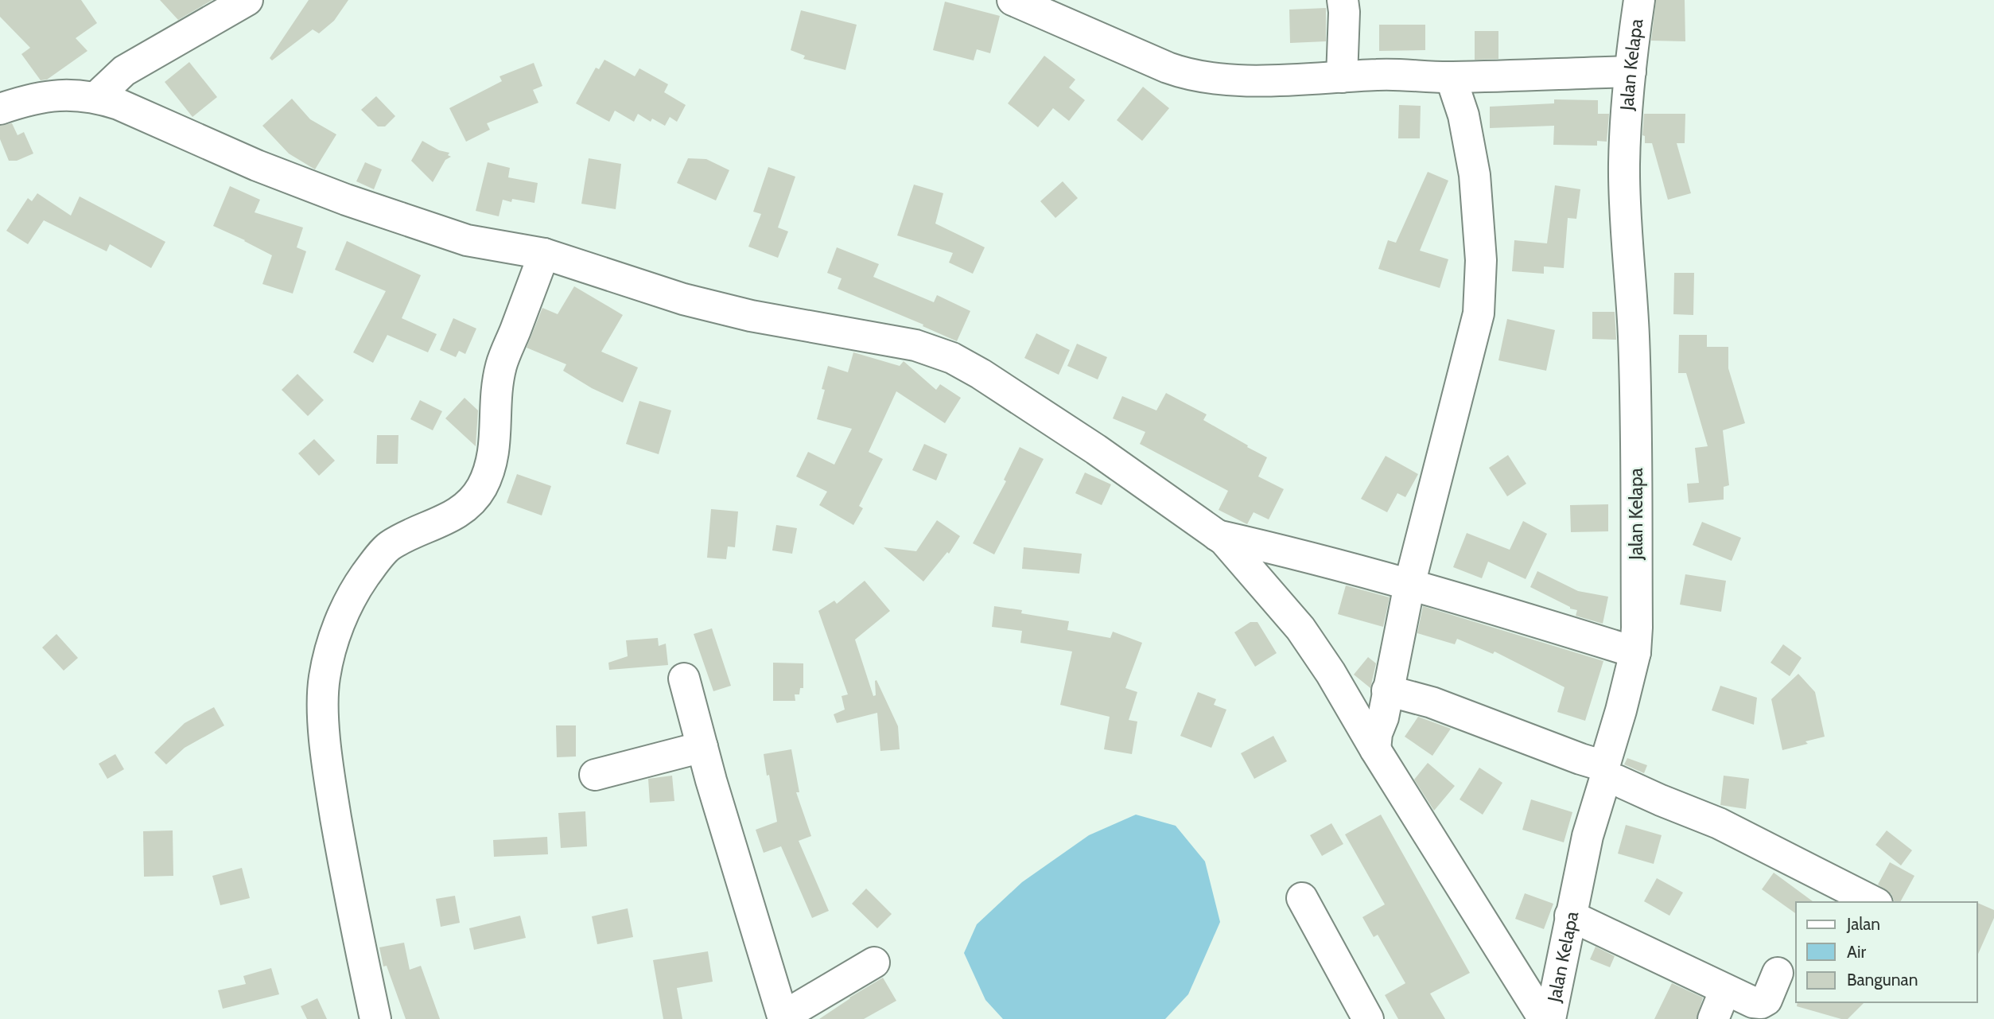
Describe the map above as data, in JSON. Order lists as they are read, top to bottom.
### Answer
{
  "streets": {
    "street": ["Jalan Kelapa"]
  },
  "legend": ["Jalan", "Air", "Bangunan"]
}
